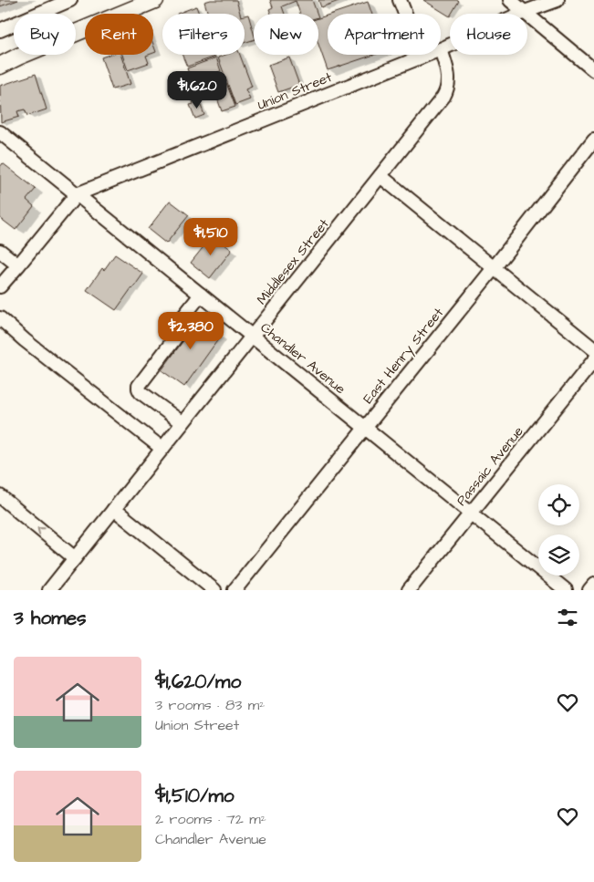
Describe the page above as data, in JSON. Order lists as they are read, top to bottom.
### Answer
{
  "streets": {
    "street": [
      "Union Street",
      "Middlesex Street",
      "East Henry Street",
      "Chandler Avenue",
      "Passaic Avenue"
    ]
  },
  "crossings": [
    ["Union Street", "Middlesex Street"],
    ["Union Street", "Chandler Avenue"],
    ["Middlesex Street", "Chandler Avenue"],
    ["East Henry Street", "Chandler Avenue"],
    ["Chandler Avenue", "Passaic Avenue"]
  ],
  "page": {
    "chip": [
      "Buy",
      "Rent",
      "Filters",
      "New",
      "Apartment",
      "House"
    ],
    "price": ["$1,620", "$1,510", "$2,380"],
    "heading": "3 homes",
    "list": [
      {
        "name": "$1,620/mo",
        "note": "3 rooms · 83 m² · Union Street"
      },
      {
        "name": "$1,510/mo",
        "note": "2 rooms · 72 m² · Chandler Avenue"
      }
    ]
  }
}
